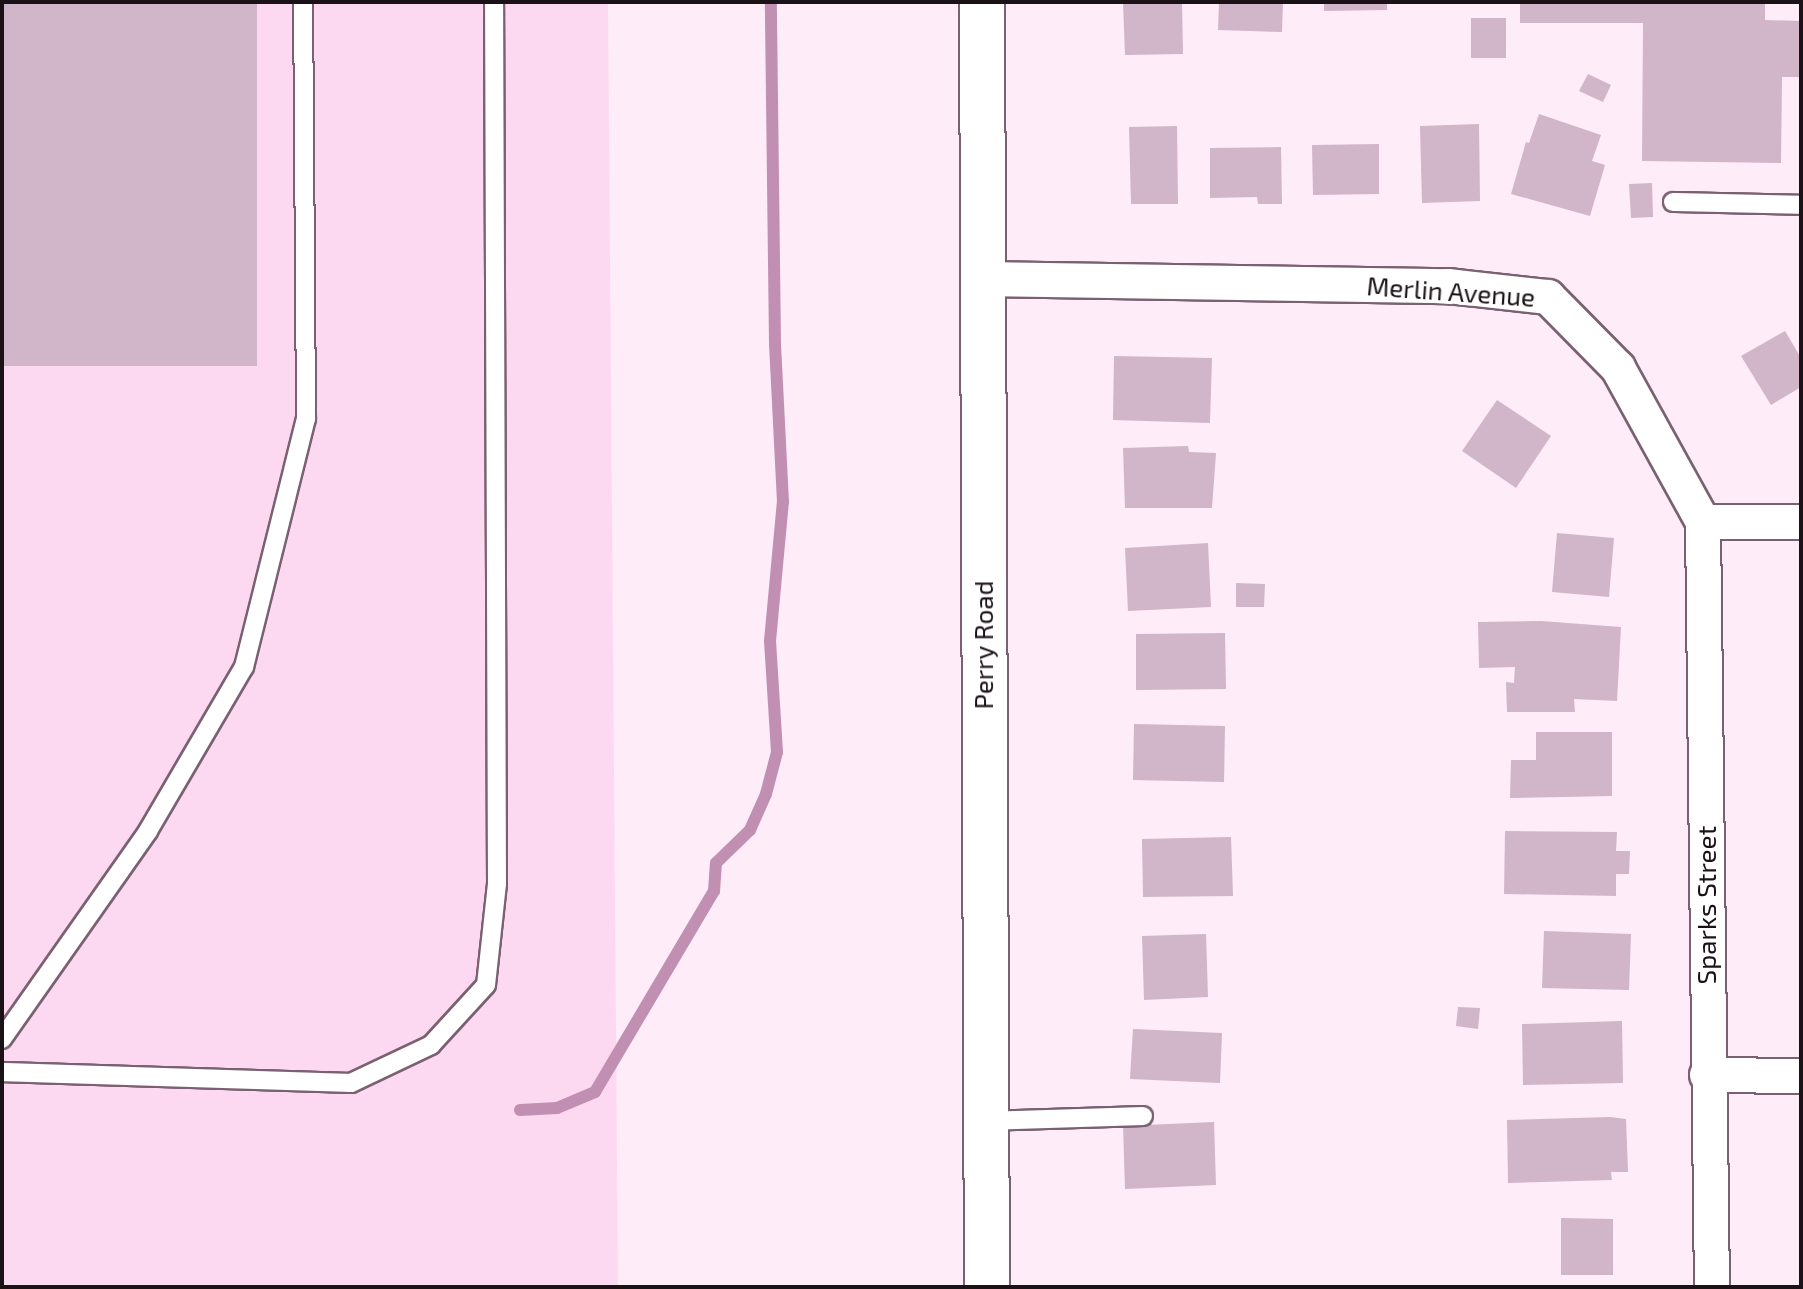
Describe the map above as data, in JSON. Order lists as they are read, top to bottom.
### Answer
{
  "streets": {
    "main road": ["Perry Road"],
    "street": ["Merlin Avenue", "Sparks Street"]
  },
  "crossings": [
    ["Merlin Avenue", "Perry Road"],
    ["Merlin Avenue", "Sparks Street"]
  ]
}
